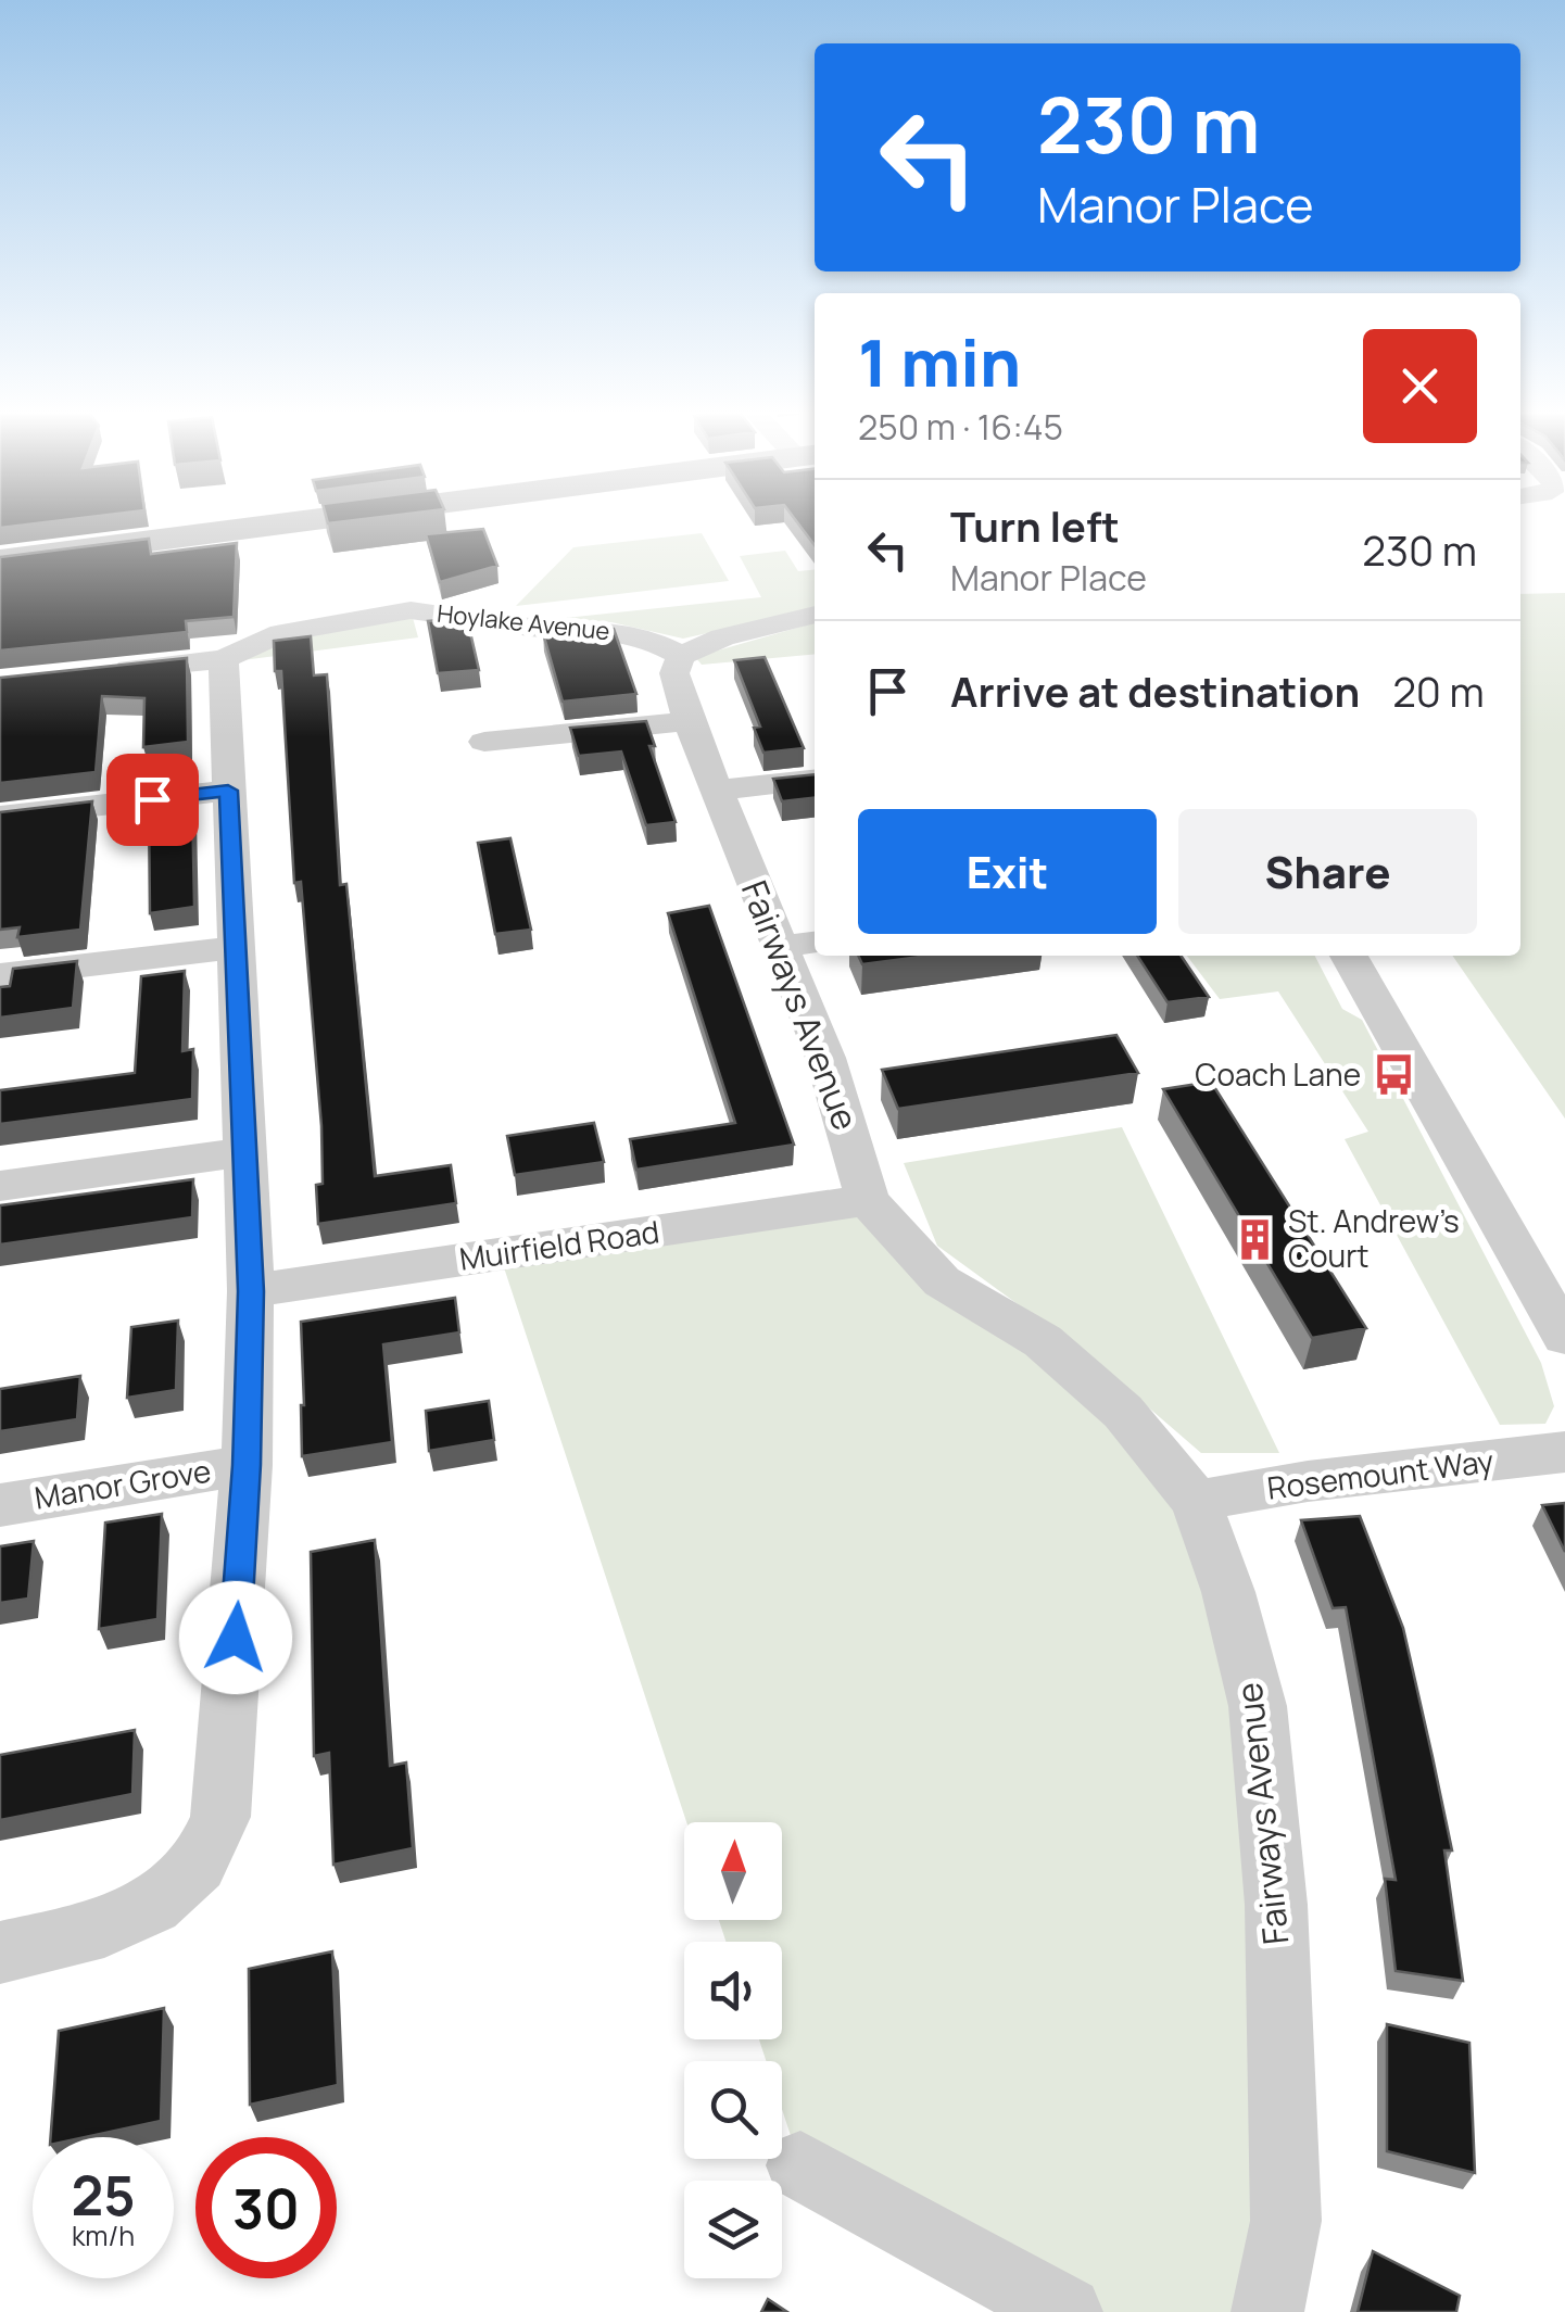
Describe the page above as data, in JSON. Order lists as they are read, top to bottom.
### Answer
{
  "streets": {
    "street": [
      "Hoylake Avenue",
      "Fairways Avenue",
      "Muirfield Road",
      "Rosemount Way",
      "Manor Grove"
    ]
  },
  "crossings": [
    ["Hoylake Avenue", "Fairways Avenue"],
    ["Fairways Avenue", "Muirfield Road"],
    ["Fairways Avenue", "Rosemount Way"]
  ],
  "places": {
    "bus stop": ["Coach Lane"],
    "building": ["St. Andrew’s Court"]
  },
  "north": "top",
  "page": {
    "turn": ["230 m", "Manor Place"],
    "heading": ["1 min", "250 m · 16:45"],
    "list": [
      {
        "name": "Turn left",
        "note": "Manor Place",
        "value": "230 m"
      },
      {
        "name": "Arrive at destination",
        "value": "20 m"
      }
    ],
    "buttons": ["Exit", "Share"],
    "speed": "25 km/h",
    "limit": "30"
  }
}
